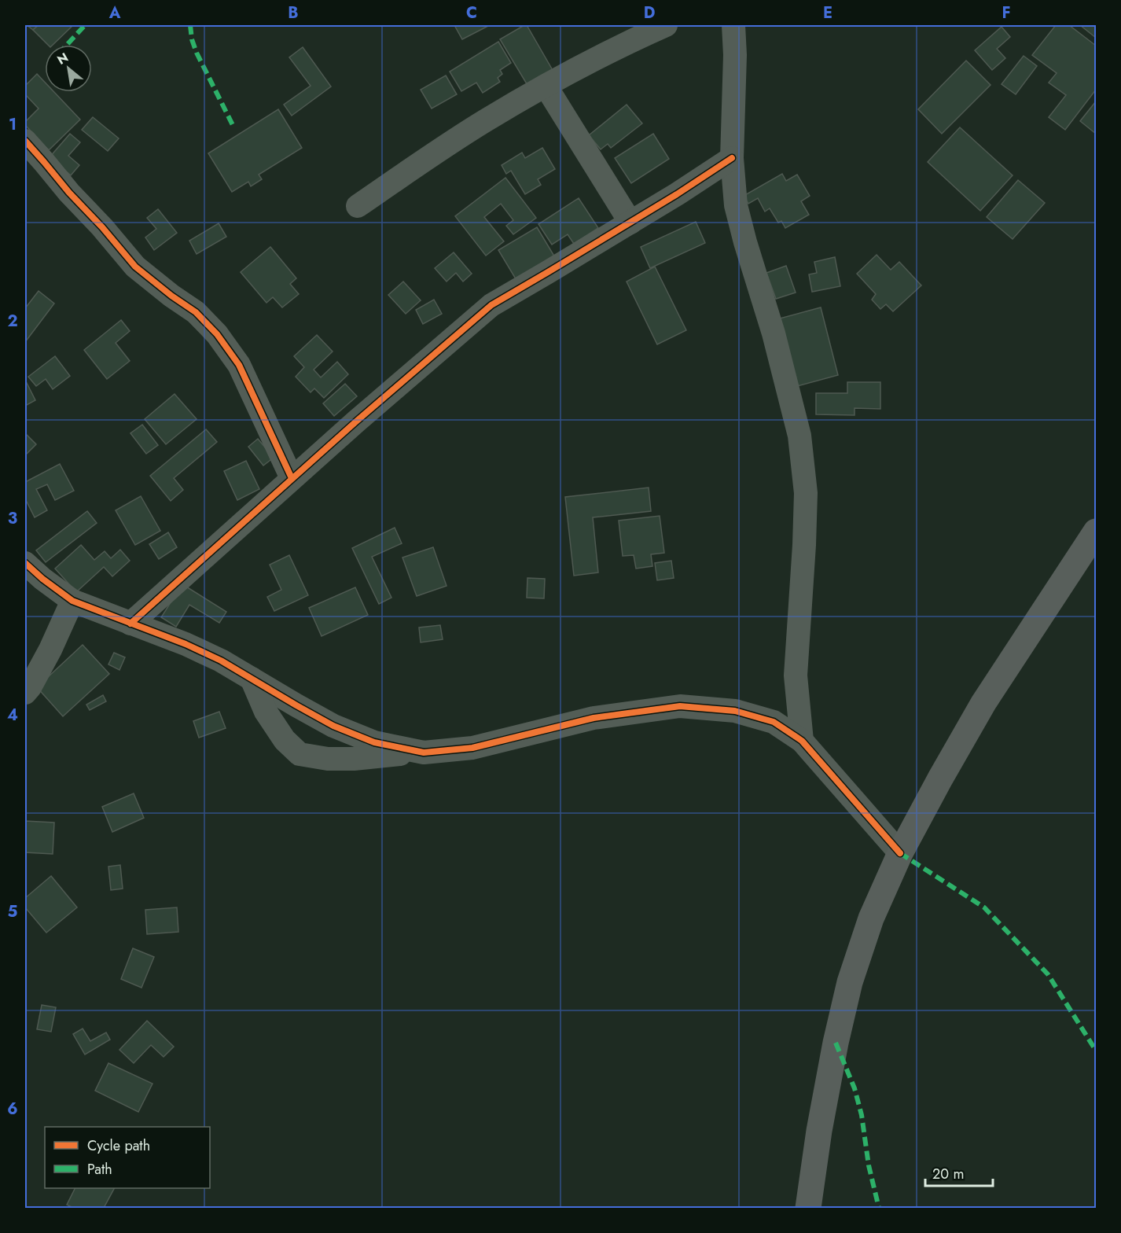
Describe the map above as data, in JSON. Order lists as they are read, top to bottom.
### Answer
{
  "legend": ["Cycle path", "Path"],
  "scale_bar": "20 m",
  "north": "top left",
  "grid": {
    "columns": [
      "A",
      "B",
      "C",
      "D",
      "E",
      "F"
    ],
    "rows": [
      "1",
      "2",
      "3",
      "4",
      "5",
      "6"
    ]
  }
}
